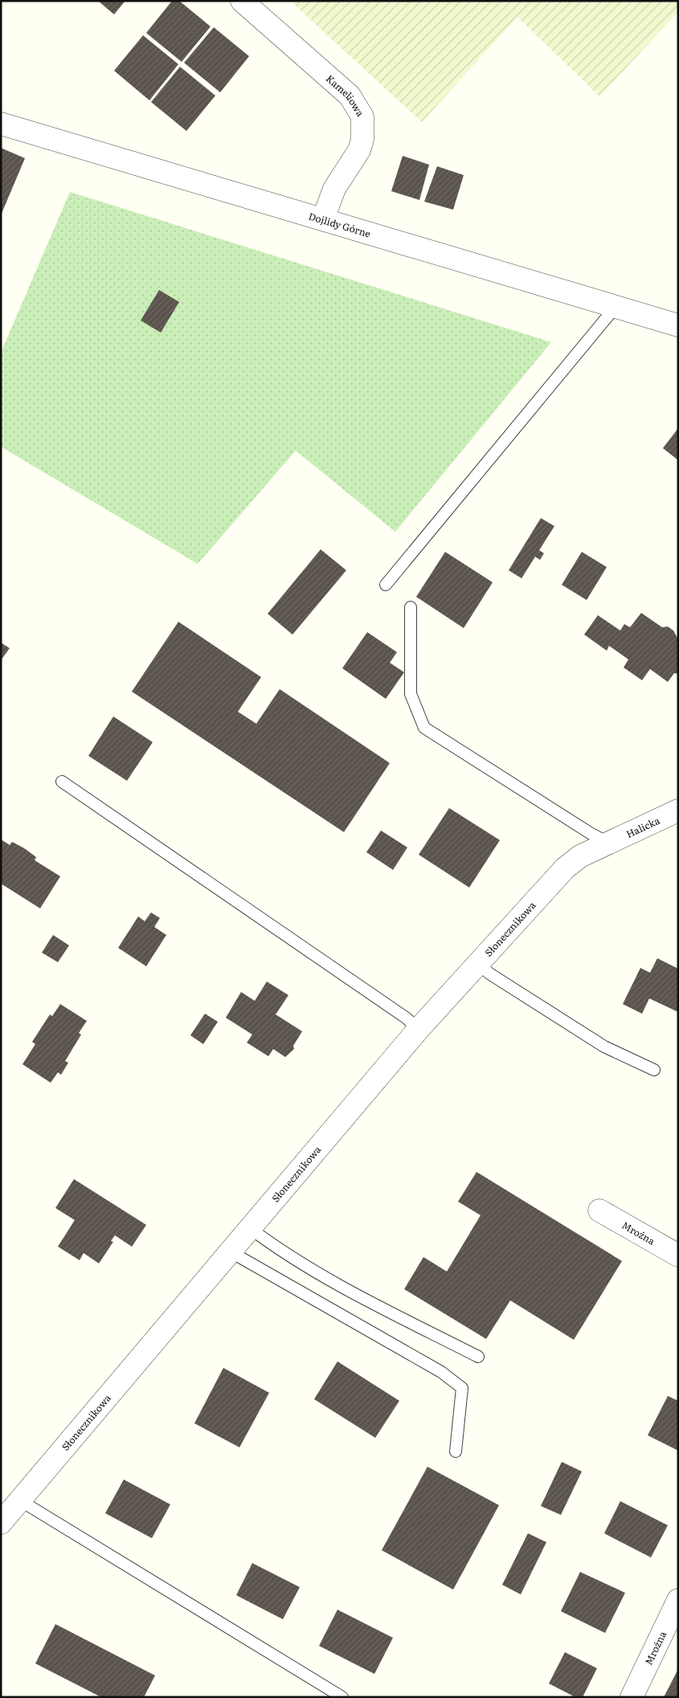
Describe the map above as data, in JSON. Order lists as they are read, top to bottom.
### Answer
{
  "streets": {
    "street": [
      "Kameliowa",
      "Dojlidy Górne",
      "Halicka",
      "Słonecznikowa",
      "Mroźna"
    ]
  },
  "crossings": [
    ["Kameliowa", "Dojlidy Górne"],
    ["Halicka", "Słonecznikowa"]
  ]
}
